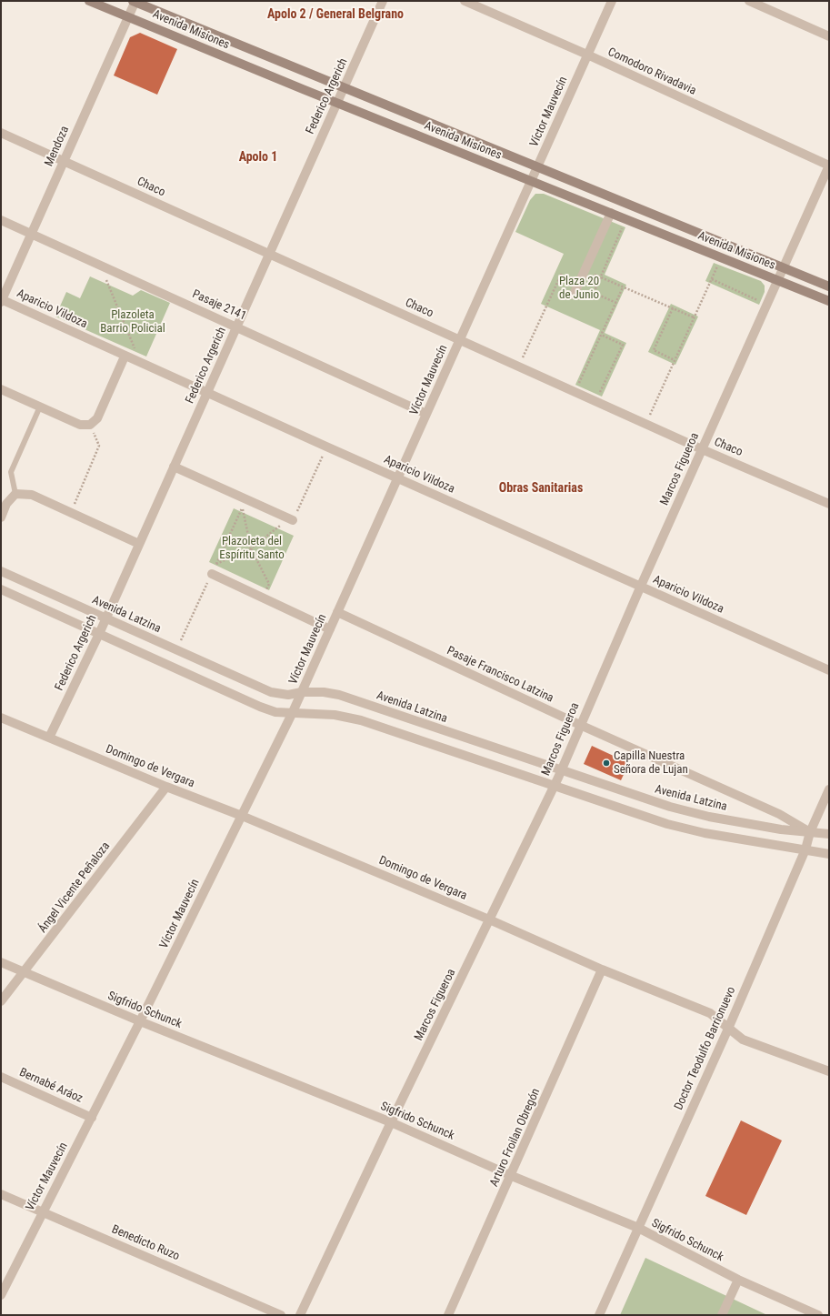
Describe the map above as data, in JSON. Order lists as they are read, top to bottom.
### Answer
{
  "streets": {
    "main road": ["Avenida Misiones"],
    "street": [
      "Comodoro Rivadavia",
      "Federico Argerich",
      "Víctor Mauvecín",
      "Mendoza",
      "Chaco",
      "Pasaje 2141",
      "Aparicio Vildoza",
      "Marcos Figueroa",
      "Avenida Latzina",
      "Pasaje Francisco Latzina",
      "Domingo de Vergara",
      "Ángel Vicente Peñaloza",
      "Sigfrido Schunck",
      "Doctor Teodulfo Barrionuevo",
      "Bernabé Aráoz",
      "Arturo Froilan Obregón",
      "Benedicto Ruzo"
    ]
  },
  "crossings": [
    ["Avenida Misiones", "Federico Argerich"],
    ["Avenida Misiones", "Víctor Mauvecín"],
    ["Avenida Misiones", "Mendoza"],
    ["Avenida Misiones", "Marcos Figueroa"],
    ["Comodoro Rivadavia", "Víctor Mauvecín"],
    ["Comodoro Rivadavia", "Marcos Figueroa"],
    ["Federico Argerich", "Chaco"],
    ["Federico Argerich", "Pasaje 2141"],
    ["Federico Argerich", "Aparicio Vildoza"],
    ["Federico Argerich", "Avenida Latzina"],
    ["Federico Argerich", "Domingo de Vergara"],
    ["Víctor Mauvecín", "Chaco"],
    ["Víctor Mauvecín", "Pasaje 2141"],
    ["Víctor Mauvecín", "Aparicio Vildoza"],
    ["Víctor Mauvecín", "Avenida Latzina"],
    ["Víctor Mauvecín", "Pasaje Francisco Latzina"],
    ["Víctor Mauvecín", "Domingo de Vergara"],
    ["Víctor Mauvecín", "Sigfrido Schunck"],
    ["Víctor Mauvecín", "Bernabé Aráoz"],
    ["Víctor Mauvecín", "Benedicto Ruzo"],
    ["Mendoza", "Chaco"],
    ["Mendoza", "Pasaje 2141"],
    ["Mendoza", "Aparicio Vildoza"],
    ["Chaco", "Marcos Figueroa"],
    ["Aparicio Vildoza", "Marcos Figueroa"],
    ["Marcos Figueroa", "Avenida Latzina"],
    ["Marcos Figueroa", "Pasaje Francisco Latzina"],
    ["Marcos Figueroa", "Domingo de Vergara"],
    ["Marcos Figueroa", "Sigfrido Schunck"],
    ["Avenida Latzina", "Pasaje Francisco Latzina"],
    ["Avenida Latzina", "Doctor Teodulfo Barrionuevo"],
    ["Pasaje Francisco Latzina", "Doctor Teodulfo Barrionuevo"],
    ["Domingo de Vergara", "Ángel Vicente Peñaloza"],
    ["Domingo de Vergara", "Doctor Teodulfo Barrionuevo"],
    ["Domingo de Vergara", "Arturo Froilan Obregón"],
    ["Ángel Vicente Peñaloza", "Sigfrido Schunck"],
    ["Sigfrido Schunck", "Doctor Teodulfo Barrionuevo"],
    ["Sigfrido Schunck", "Arturo Froilan Obregón"]
  ],
  "districts": ["Apolo 2 / General Belgrano", "Apolo 1", "Obras Sanitarias"],
  "parks": ["Plaza 20 de Junio", "Plazoleta Barrio Policial", "Plazoleta del Espíritu Santo"],
  "places": ["Capilla Nuestra Señora de Lujan"]
}
